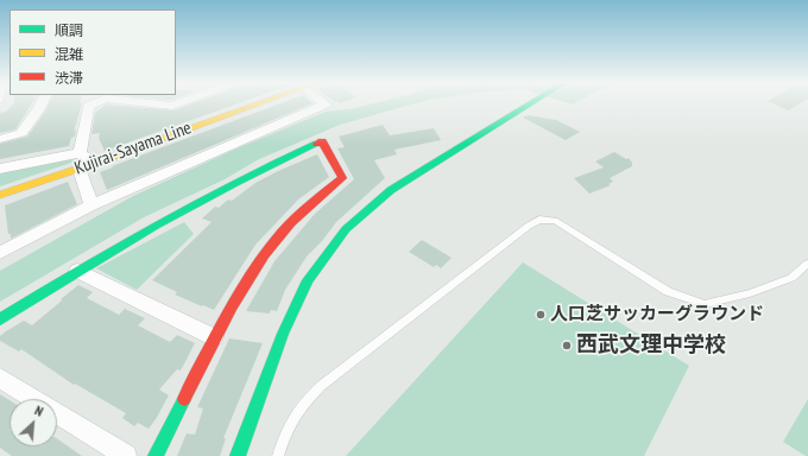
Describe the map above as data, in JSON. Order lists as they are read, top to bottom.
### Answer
{
  "streets": {
    "street": ["Kujirai-Sayama Line"]
  },
  "places": ["人口芝サッカーグラウンド", "西武文理中学校"],
  "legend": ["順調", "混雑", "渋滞"],
  "north": "top right"
}
